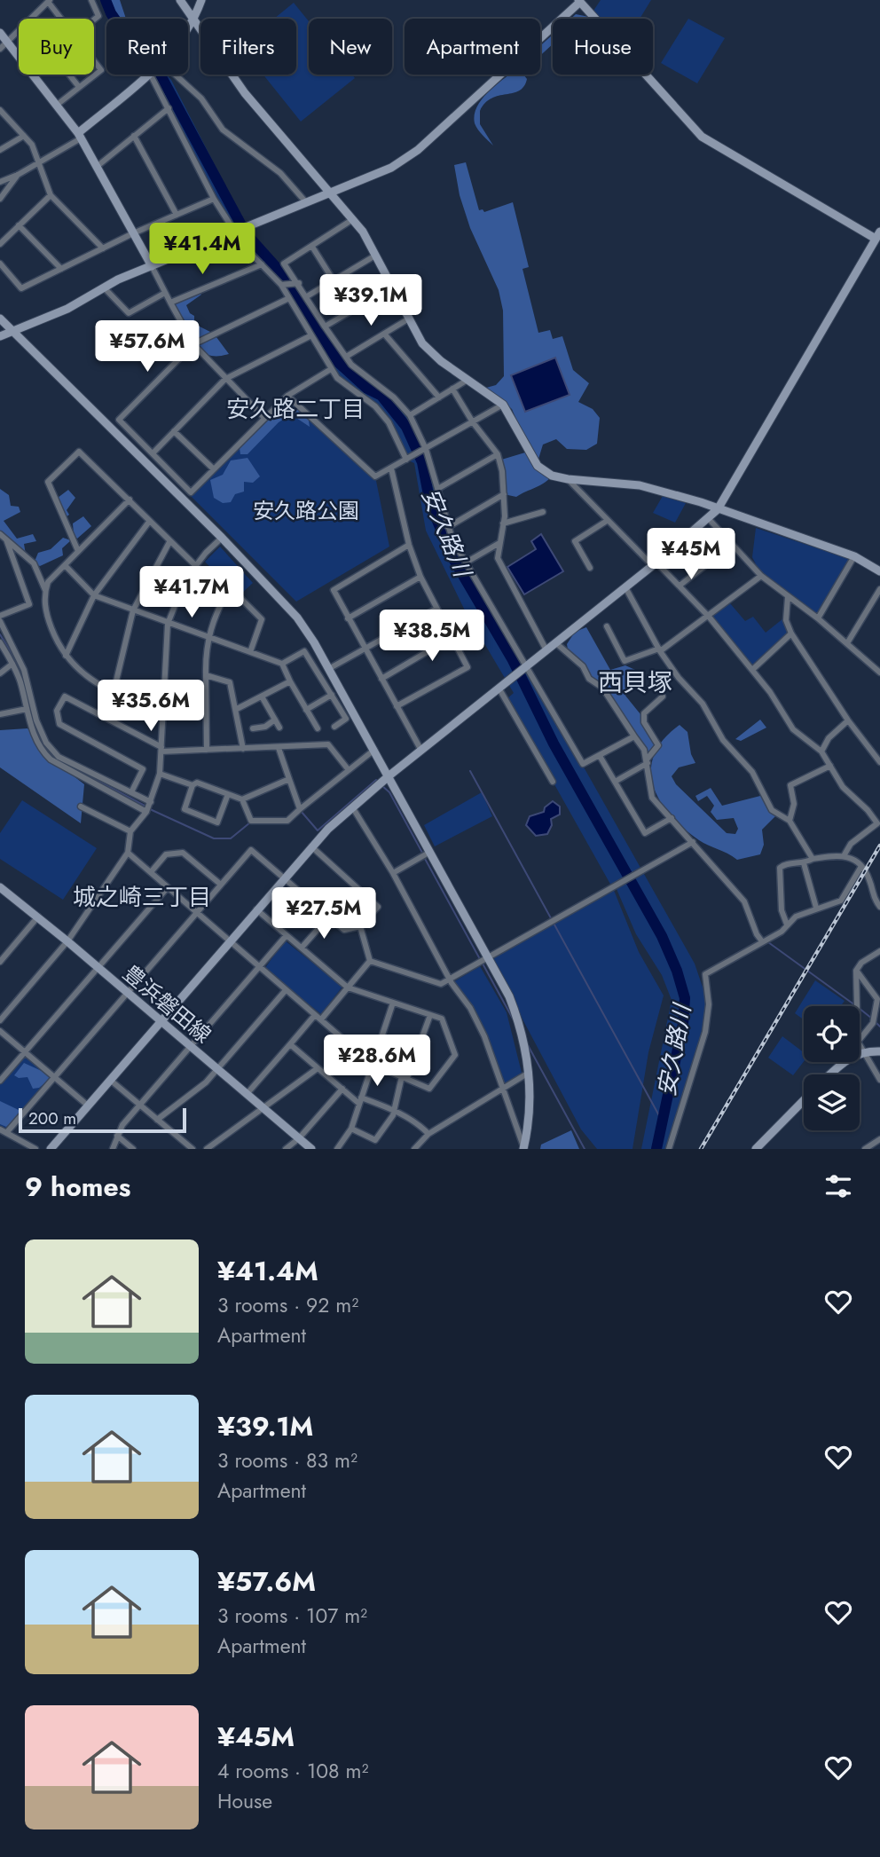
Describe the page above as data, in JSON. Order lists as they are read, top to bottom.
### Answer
{
  "streets": {
    "street": ["豊浜磐田線"]
  },
  "districts": ["安久路二丁目", "西貝塚", "城之崎三丁目"],
  "water": ["安久路川"],
  "parks": ["安久路公園"],
  "scale_bar": "200 m",
  "page": {
    "chip": [
      "Buy",
      "Rent",
      "Filters",
      "New",
      "Apartment",
      "House"
    ],
    "price": [
      "¥41.4M",
      "¥39.1M",
      "¥57.6M",
      "¥45M",
      "¥41.7M",
      "¥38.5M",
      "¥35.6M",
      "¥27.5M",
      "¥28.6M"
    ],
    "scale": "200 m",
    "heading": "9 homes",
    "list": [
      {
        "name": "¥41.4M",
        "note": "3 rooms · 92 m² · Apartment"
      },
      {
        "name": "¥39.1M",
        "note": "3 rooms · 83 m² · Apartment"
      },
      {
        "name": "¥57.6M",
        "note": "3 rooms · 107 m² · Apartment"
      },
      {
        "name": "¥45M",
        "note": "4 rooms · 108 m² · House"
      }
    ]
  }
}
